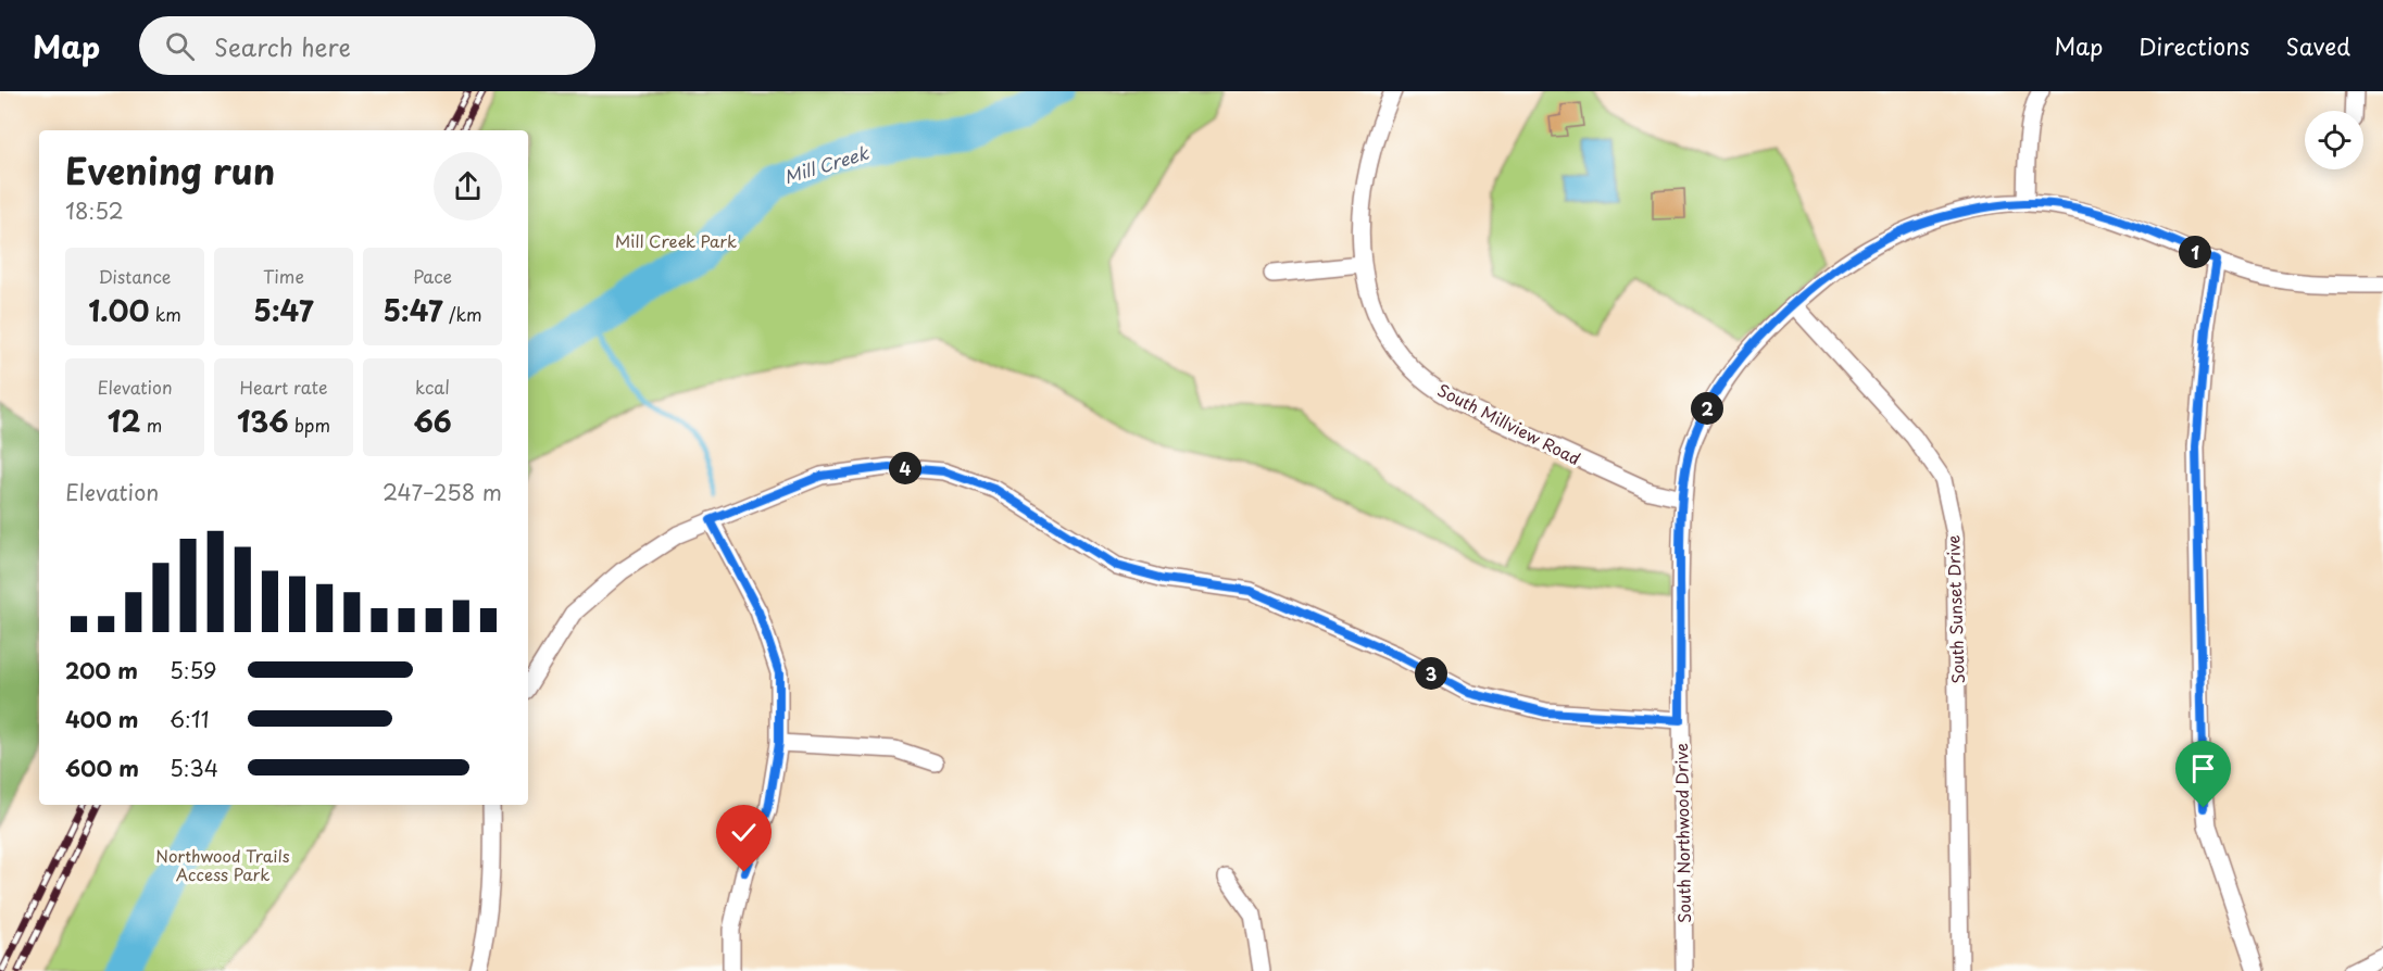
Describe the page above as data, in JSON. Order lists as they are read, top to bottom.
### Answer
{
  "streets": {
    "street": ["South Millview Road", "South Sunset Drive", "South Northwood Drive"]
  },
  "crossings": [
    ["South Millview Road", "South Northwood Drive"],
    ["South Sunset Drive", "South Northwood Drive"]
  ],
  "water": ["Mill Creek"],
  "parks": ["Mill Creek Park", "Northwood Trails Access Park"],
  "page": {
    "header": "Map",
    "search": "Search here",
    "nav": ["Map", "Directions", "Saved"],
    "heading": ["Evening run", "18:52"],
    "pins": [
      "1",
      "2",
      "4",
      "3"
    ],
    "stats": [
      ["Distance", "1.00 km"],
      ["Time", "5:47"],
      ["Pace", "5:47 /km"],
      ["Elevation", "12 m"],
      ["Heart rate", "136 bpm"],
      ["kcal", "66"]
    ],
    "chart": ["Elevation", "247–258 m"],
    "list": [
      {
        "name": "200 m",
        "note": "5:59"
      },
      {
        "name": "400 m",
        "note": "6:11"
      },
      {
        "name": "600 m",
        "note": "5:34"
      }
    ]
  }
}
